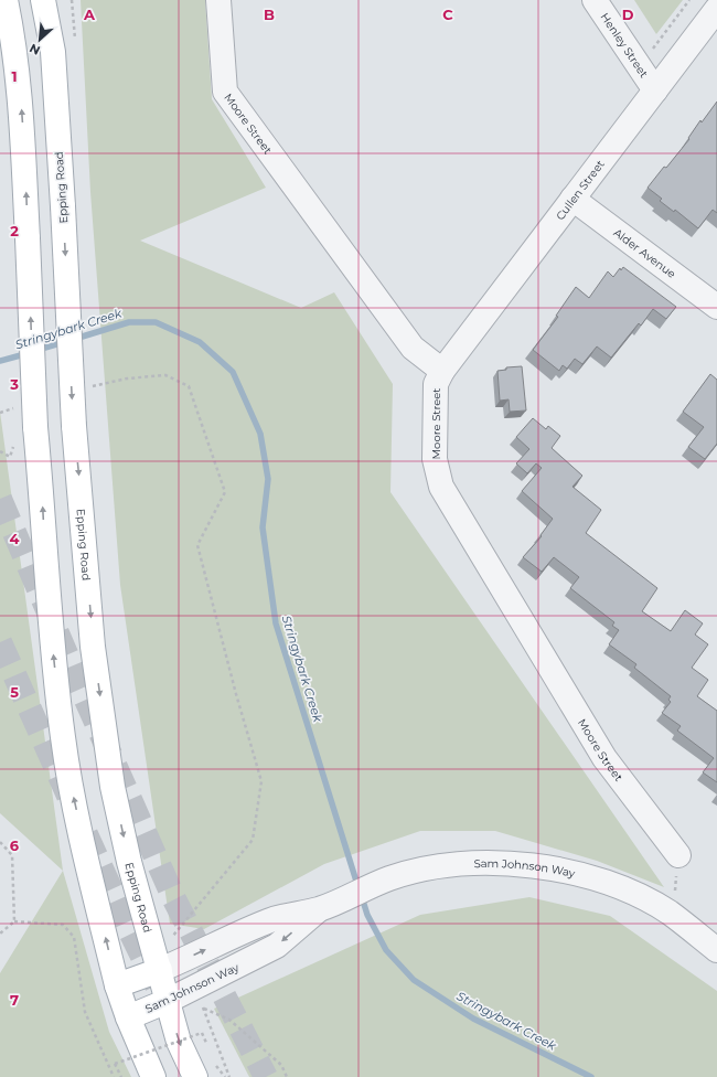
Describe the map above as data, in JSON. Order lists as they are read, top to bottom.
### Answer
{
  "streets": {
    "main road": ["Epping Road", "Sam Johnson Way"],
    "street": [
      "Henley Street",
      "Moore Street",
      "Cullen Street",
      "Alder Avenue"
    ]
  },
  "crossings": [
    ["Henley Street", "Cullen Street"],
    ["Moore Street", "Cullen Street"],
    ["Epping Road", "Sam Johnson Way"],
    ["Cullen Street", "Alder Avenue"]
  ],
  "water": ["Stringybark Creek"],
  "north": "bottom left",
  "grid": {
    "columns": [
      "A",
      "B",
      "C",
      "D"
    ],
    "rows": [
      "1",
      "2",
      "3",
      "4",
      "5",
      "6",
      "7"
    ]
  }
}
